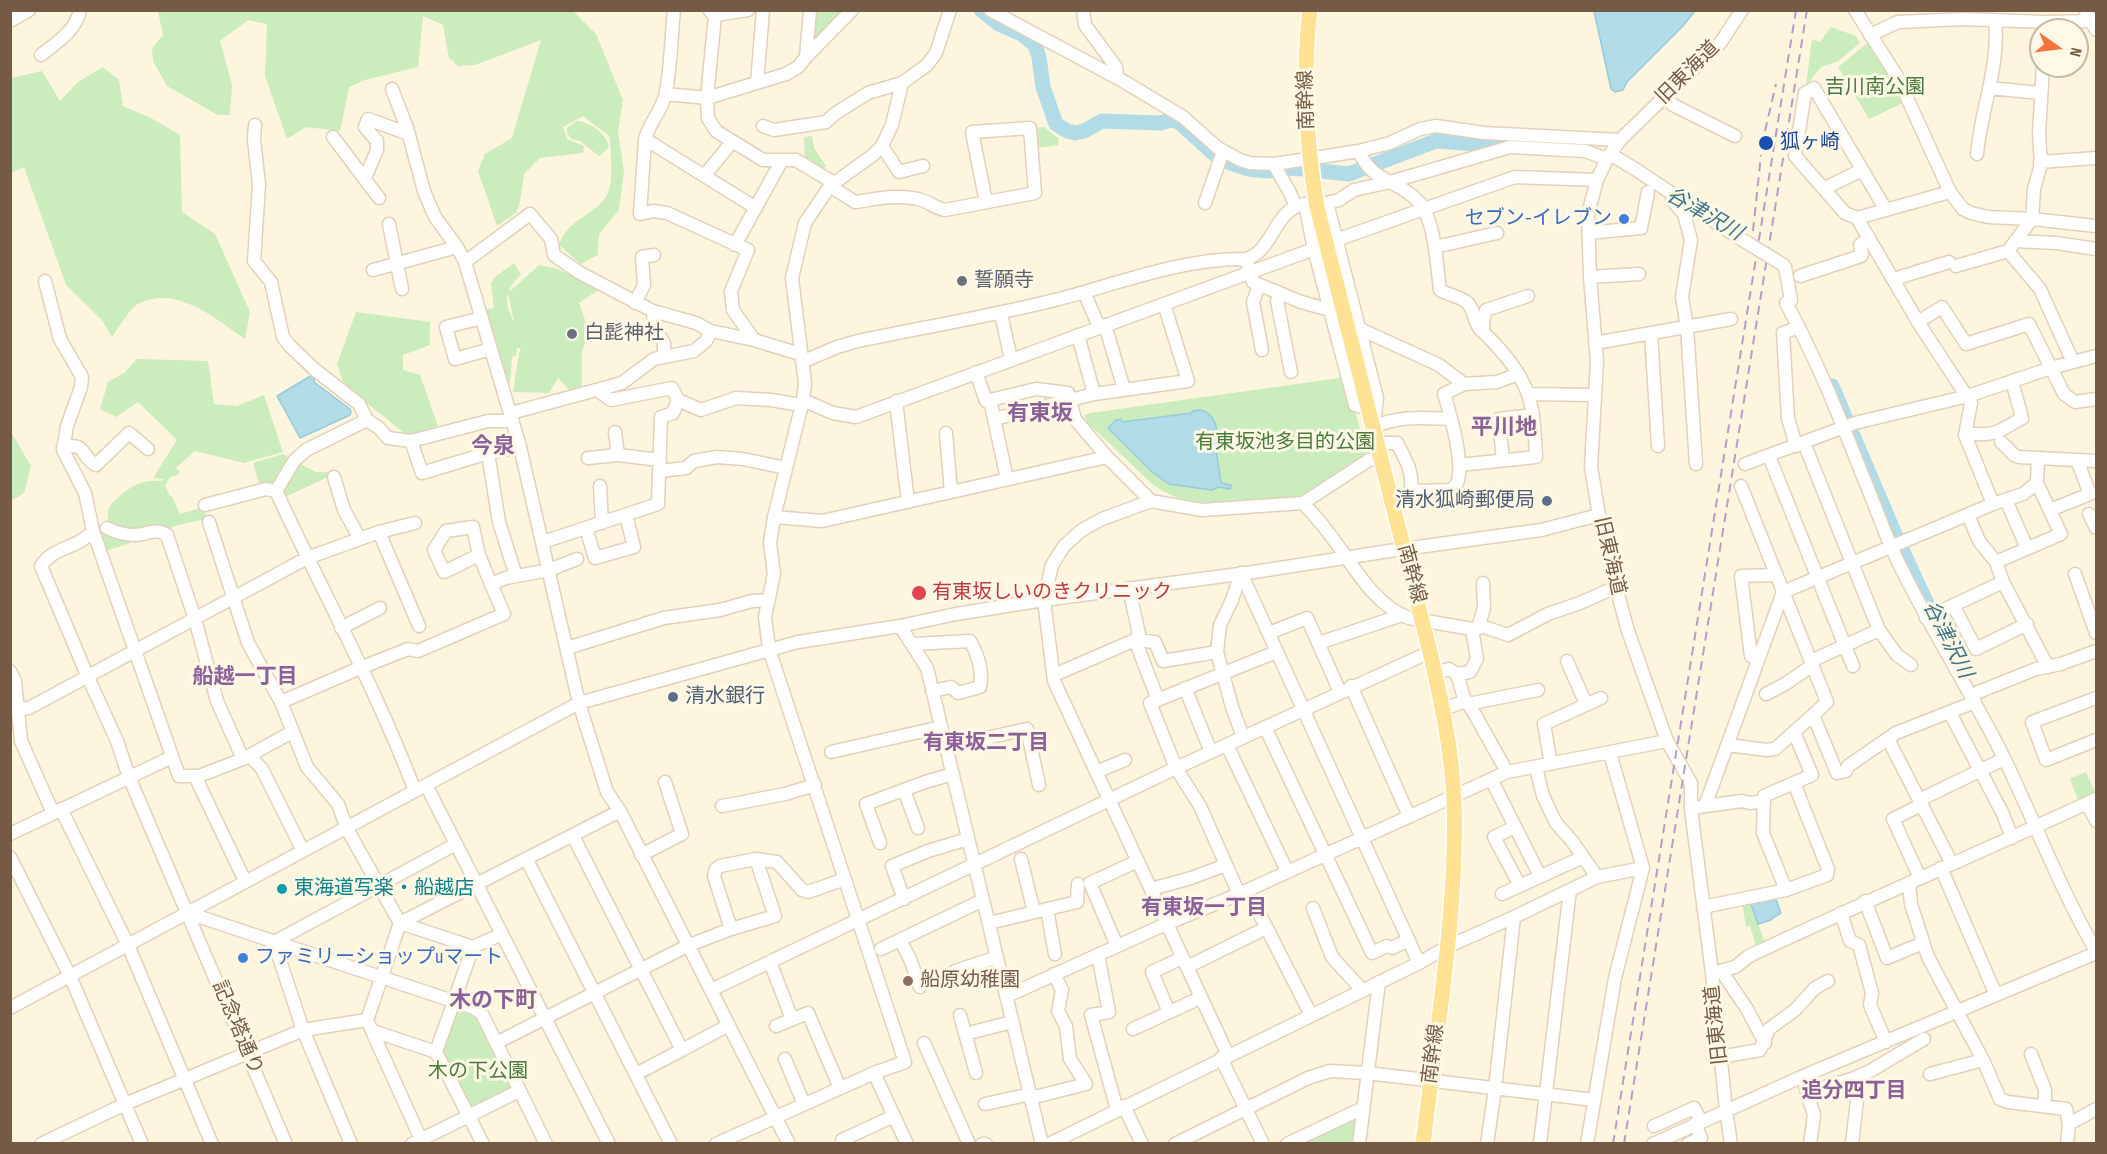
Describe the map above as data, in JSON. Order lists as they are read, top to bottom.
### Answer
{
  "streets": {
    "main road": ["南幹線"],
    "street": ["旧東海道", "記念塔通り"]
  },
  "districts": [
    "有東坂",
    "平川地",
    "今泉",
    "船越一丁目",
    "有東坂二丁目",
    "有東坂一丁目",
    "木の下町",
    "追分四丁目"
  ],
  "water": ["谷津沢川"],
  "parks": ["吉川南公園", "有東坂池多目的公園", "木の下公園"],
  "places": [
    "狐ヶ崎",
    "セブン-イレブン",
    "誓願寺",
    "白髭神社",
    "清水狐崎郵便局",
    "有東坂しいのきクリニック",
    "清水銀行",
    "東海道写楽・船越店",
    "ファミリーショップuマート",
    "船原幼稚園"
  ],
  "north": "right"
}
